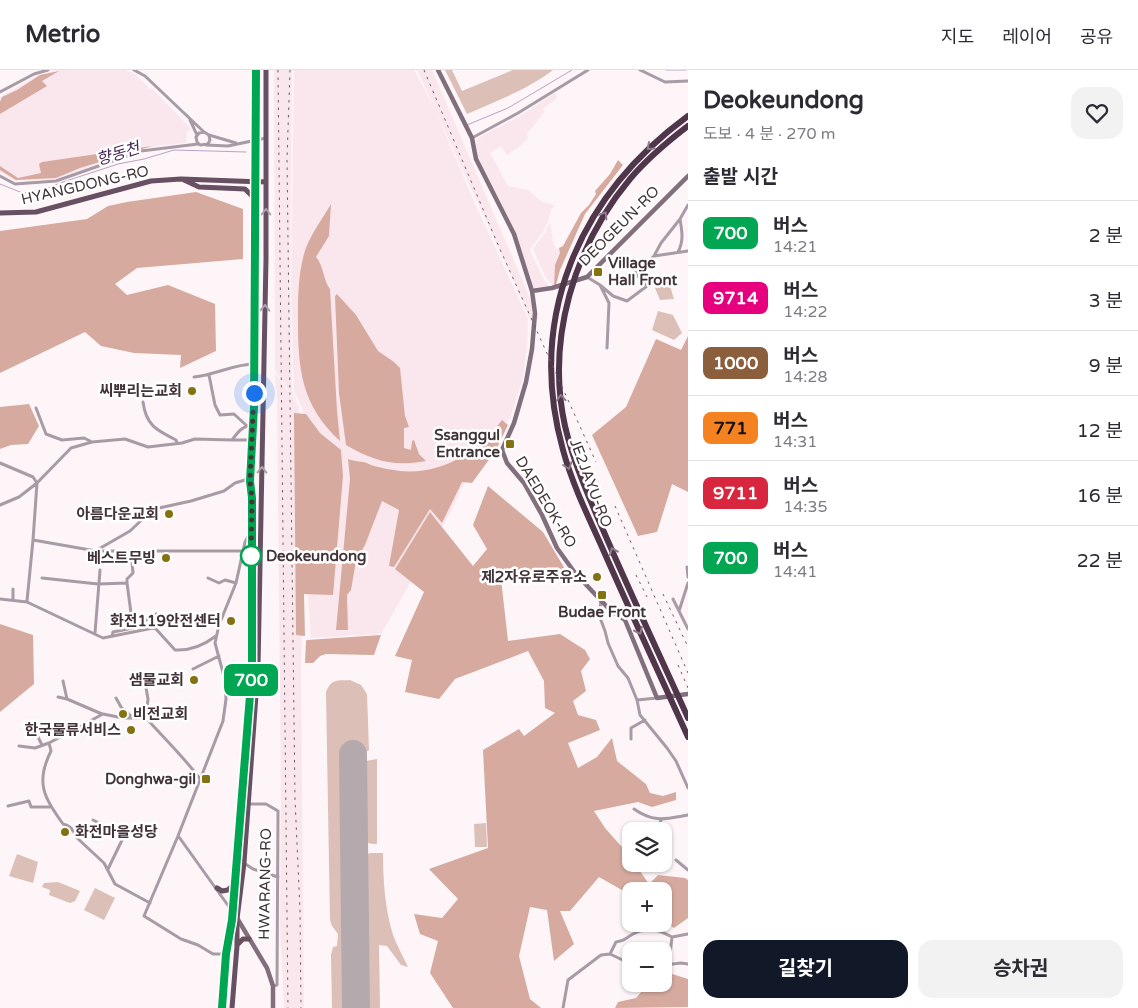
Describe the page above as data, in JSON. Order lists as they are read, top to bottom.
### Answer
{
  "streets": {
    "highway": ["JE2JAYU-RO"],
    "main road": ["HYANGDONG-RO"],
    "street": ["DEOGEUN-RO", "DAEDEOK-RO", "HWARANG-RO"]
  },
  "crossings": [
    ["DEOGEUN-RO", "DAEDEOK-RO"]
  ],
  "water": ["향동천"],
  "places": {
    "transit": [
      "Village Hall Front",
      "Ssanggul Entrance",
      "Budae Front",
      "Donghwa-gil"
    ],
    "other": [
      "씨뿌리는교회",
      "아름다운교회",
      "Deokeundong",
      "베스트무빙",
      "제2자유로주유소",
      "화전119안전센터",
      "샘물교회",
      "비전교회",
      "한국물류서비스",
      "화전마을성당"
    ]
  },
  "lines": ["bus line 700"],
  "page": {
    "header": "Metrio",
    "nav": ["지도", "레이어", "공유"],
    "on_map": "700",
    "heading": [
      ["Deokeundong", "도보 · 4 분 · 270 m"],
      "출발 시간"
    ],
    "list": [
      {
        "mark": "700",
        "name": "버스",
        "note": "14:21",
        "value": "2 분"
      },
      {
        "mark": "9714",
        "name": "버스",
        "note": "14:22",
        "value": "3 분"
      },
      {
        "mark": "1000",
        "name": "버스",
        "note": "14:28",
        "value": "9 분"
      },
      {
        "mark": "771",
        "name": "버스",
        "note": "14:31",
        "value": "12 분"
      },
      {
        "mark": "9711",
        "name": "버스",
        "note": "14:35",
        "value": "16 분"
      },
      {
        "mark": "700",
        "name": "버스",
        "note": "14:41",
        "value": "22 분"
      }
    ],
    "map_buttons": ["+", "−"],
    "buttons": ["길찾기", "승차권"]
  }
}
